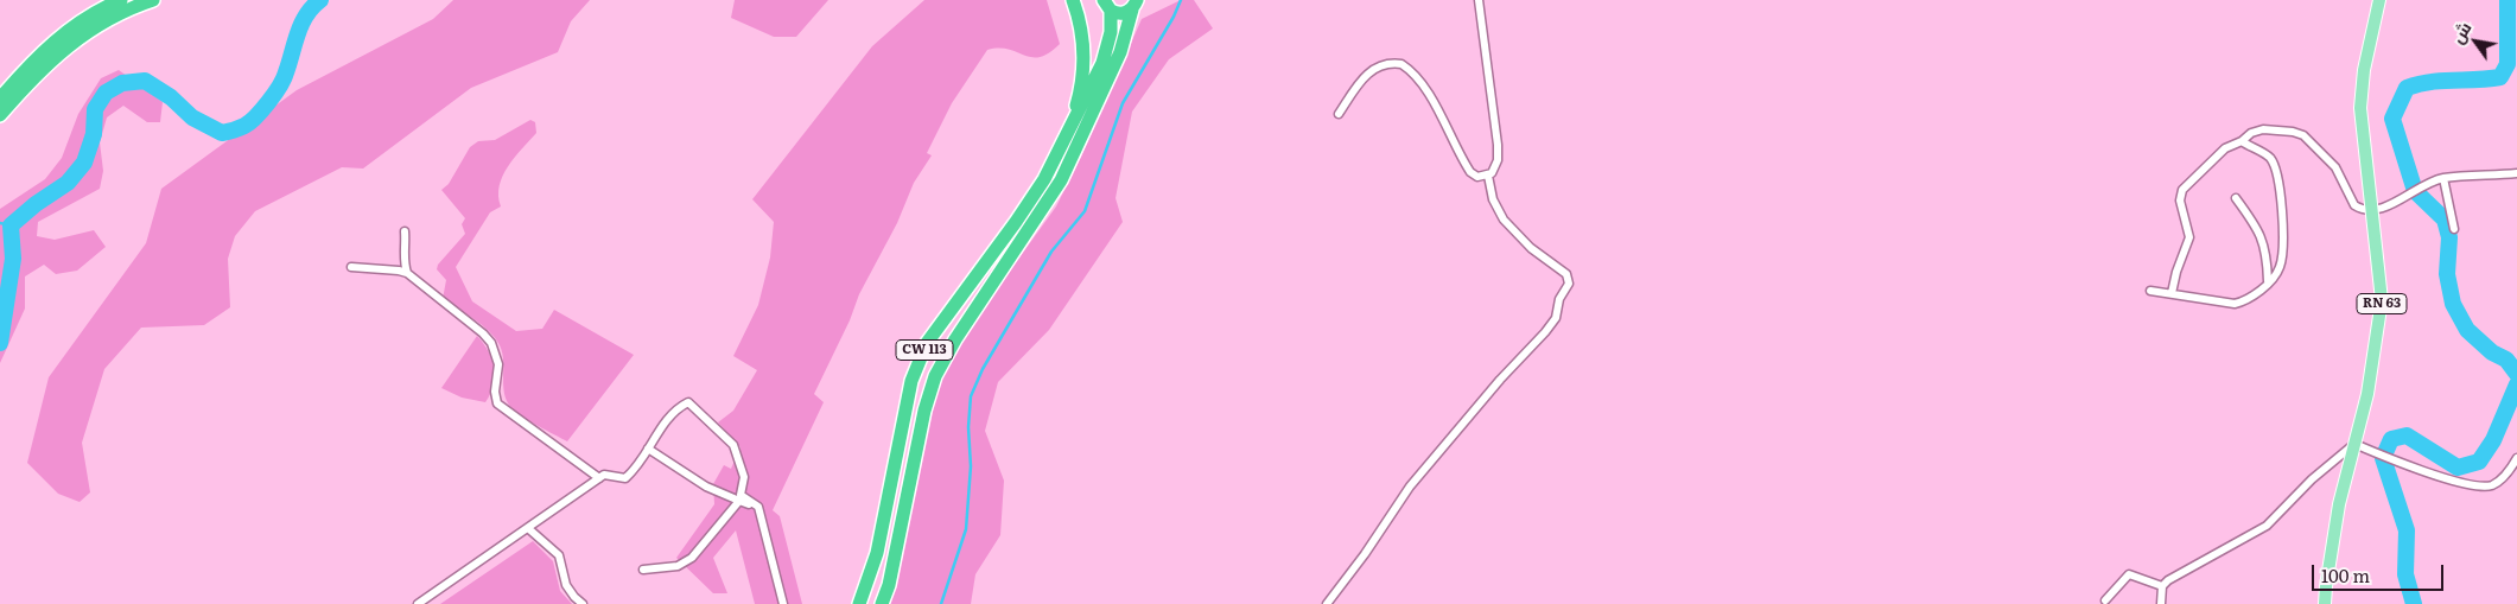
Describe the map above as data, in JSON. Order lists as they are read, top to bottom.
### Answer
{
  "streets": {
    "highway": ["CW 113"],
    "main road": ["RN 63"]
  },
  "scale_bar": "100 m",
  "north": "top left"
}
